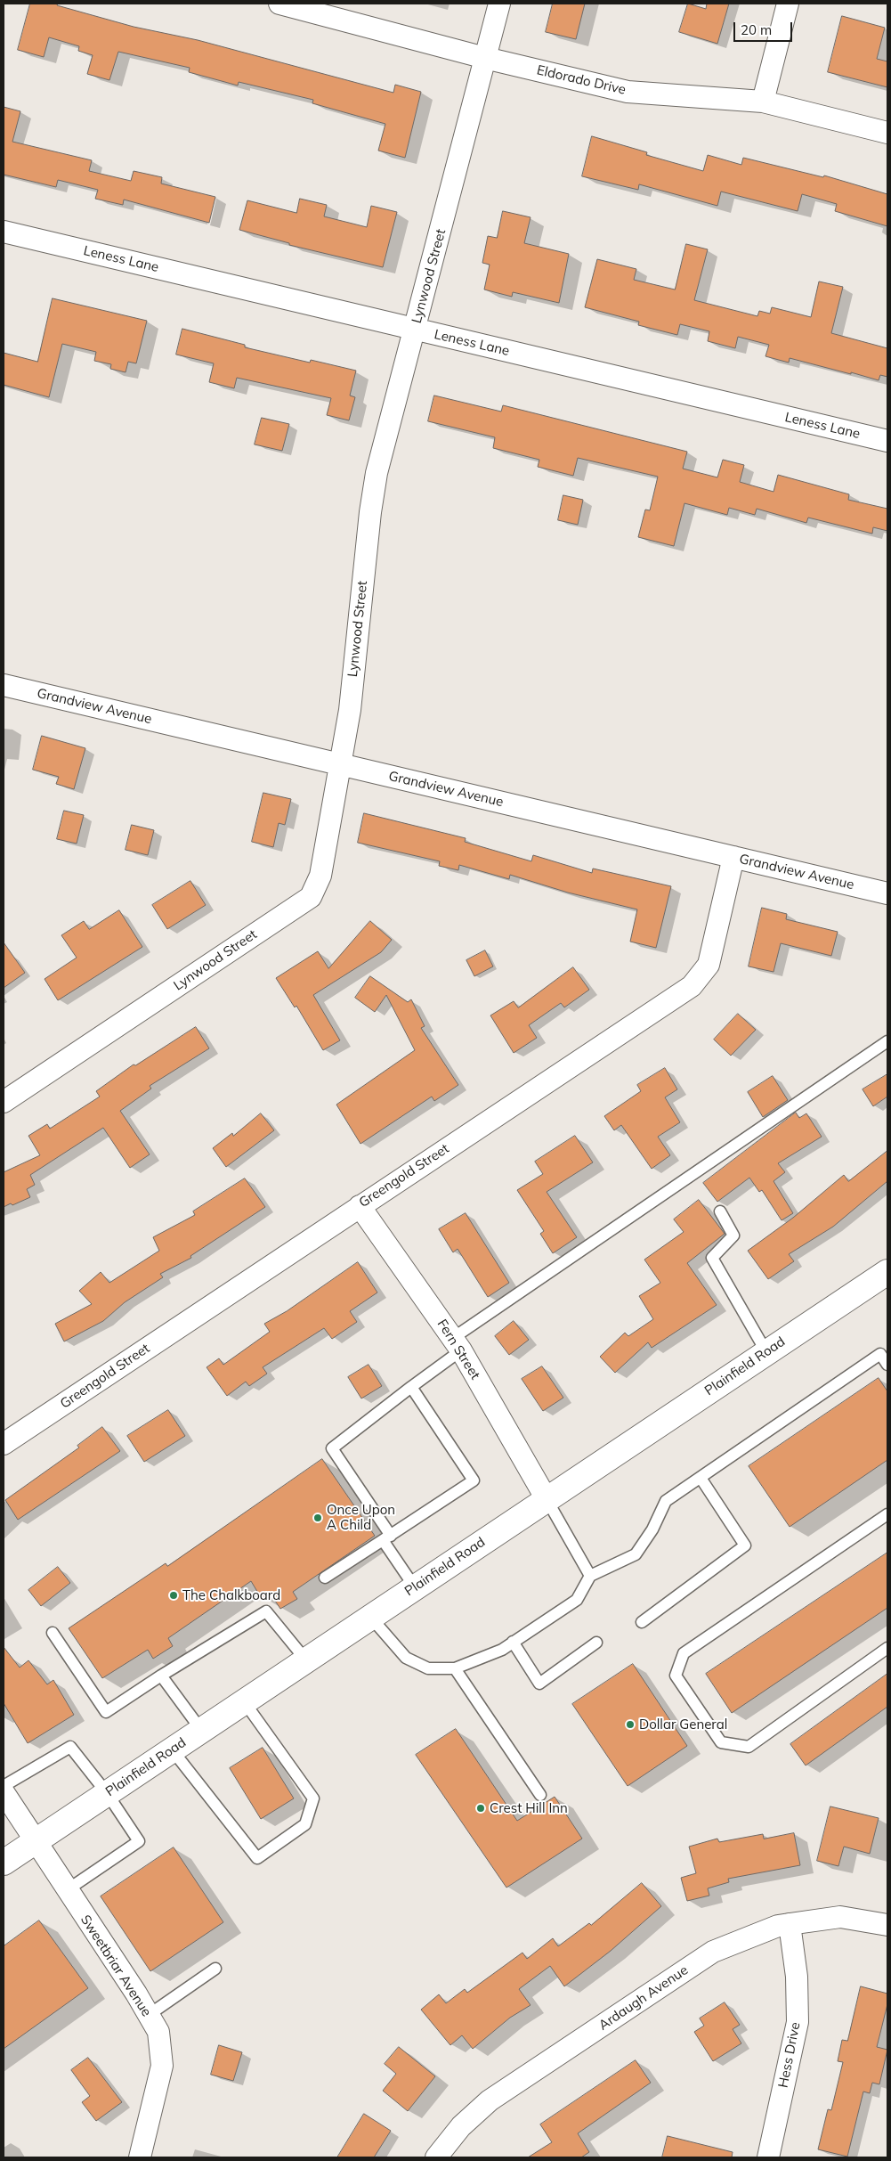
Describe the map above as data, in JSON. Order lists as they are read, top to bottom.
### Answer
{
  "streets": {
    "main road": ["Plainfield Road"],
    "street": [
      "Eldorado Drive",
      "Leness Lane",
      "Lynwood Street",
      "Grandview Avenue",
      "Greengold Street",
      "Fern Street",
      "Sweetbriar Avenue",
      "Ardaugh Avenue",
      "Hess Drive"
    ]
  },
  "crossings": [
    ["Eldorado Drive", "Lynwood Street"],
    ["Leness Lane", "Lynwood Street"],
    ["Lynwood Street", "Grandview Avenue"],
    ["Grandview Avenue", "Greengold Street"],
    ["Greengold Street", "Fern Street"],
    ["Fern Street", "Plainfield Road"],
    ["Plainfield Road", "Sweetbriar Avenue"],
    ["Ardaugh Avenue", "Hess Drive"]
  ],
  "places": [
    "Once Upon A Child",
    "The Chalkboard",
    "Dollar General",
    "Crest Hill Inn"
  ],
  "scale_bar": "20 m"
}
